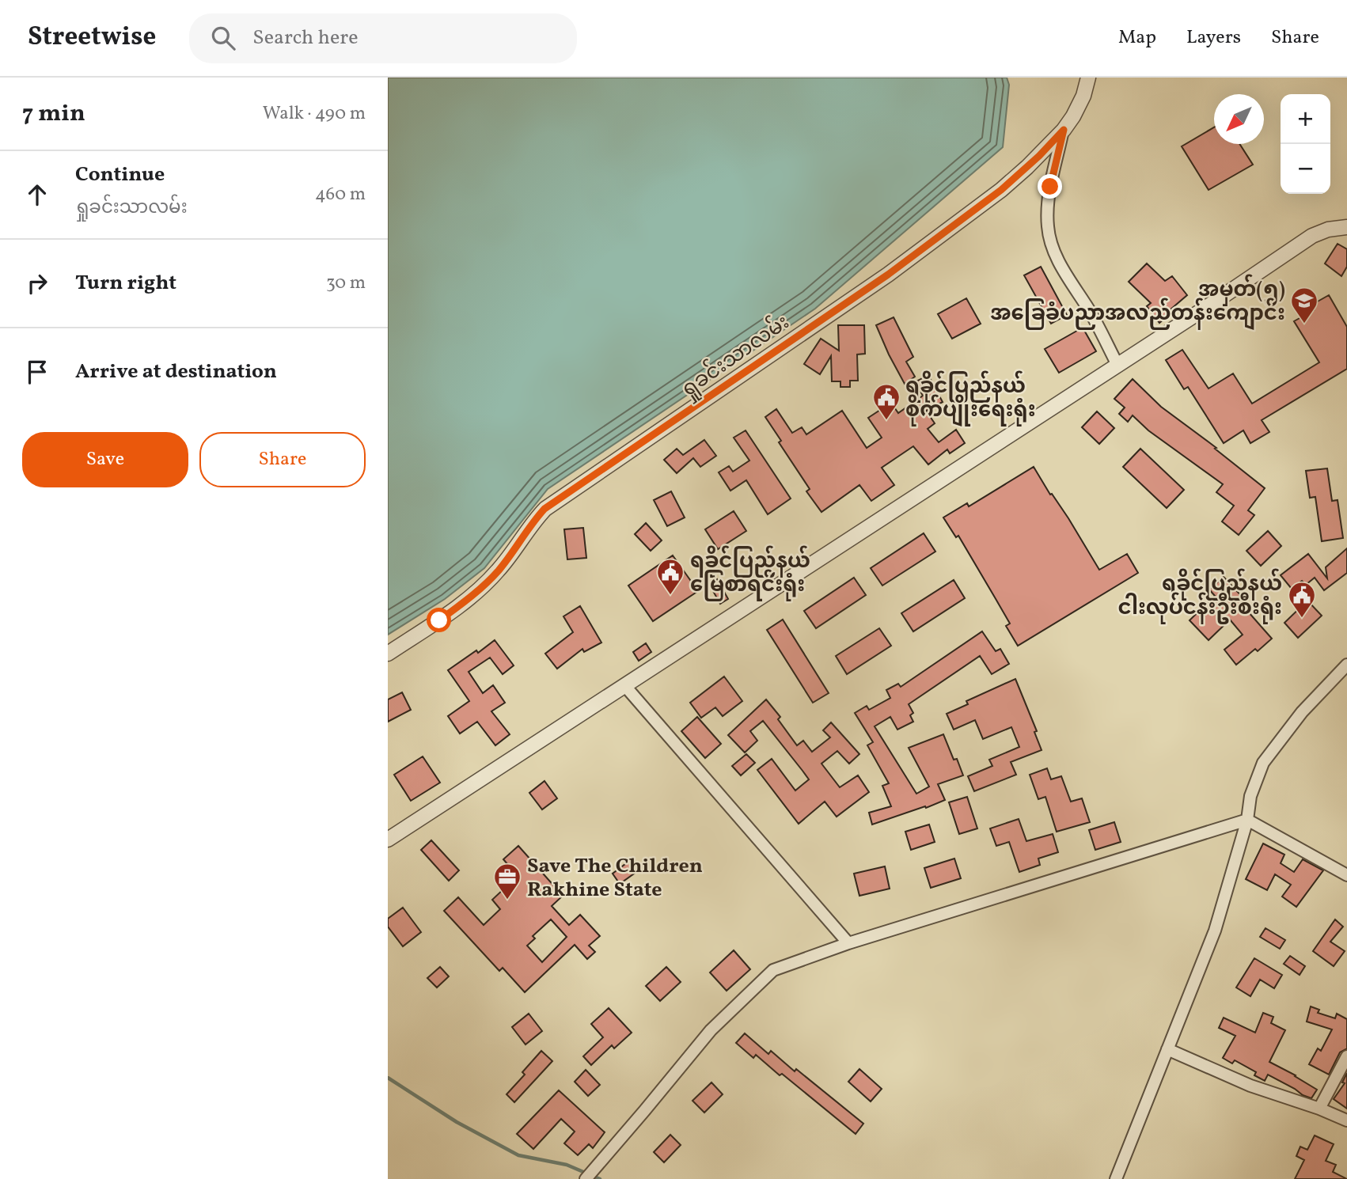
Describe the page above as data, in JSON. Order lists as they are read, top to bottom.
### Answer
{
  "streets": {
    "street": ["ရှုခင်းသာလမ်း"]
  },
  "places": {
    "school or university": ["အမှတ်(၅) အခြေခံပညာအလည်တန်းကျောင်း"],
    "public building": ["ရခိုင်ပြည်နယ် စိုက်ပျိုးရေးရုံး", "ရခိုင်ပြည်နယ် မြေစာရင်းရုံး", "ရခိုင်ပြည်နယ် ငါးလုပ်ငန်းဦးစီးရုံး"],
    "office": ["Save The Children Rakhine State"]
  },
  "north": "bottom left",
  "page": {
    "header": "Streetwise",
    "search": "Search here",
    "nav": ["Map", "Layers", "Share"],
    "heading": ["7 min", "Walk · 490 m"],
    "map_buttons": ["+", "−"],
    "list": [
      ["Continue", "ရှုခင်းသာလမ်း", "460 m"],
      ["Turn right", "30 m"],
      "Arrive at destination"
    ],
    "buttons": ["Save", "Share"]
  }
}
